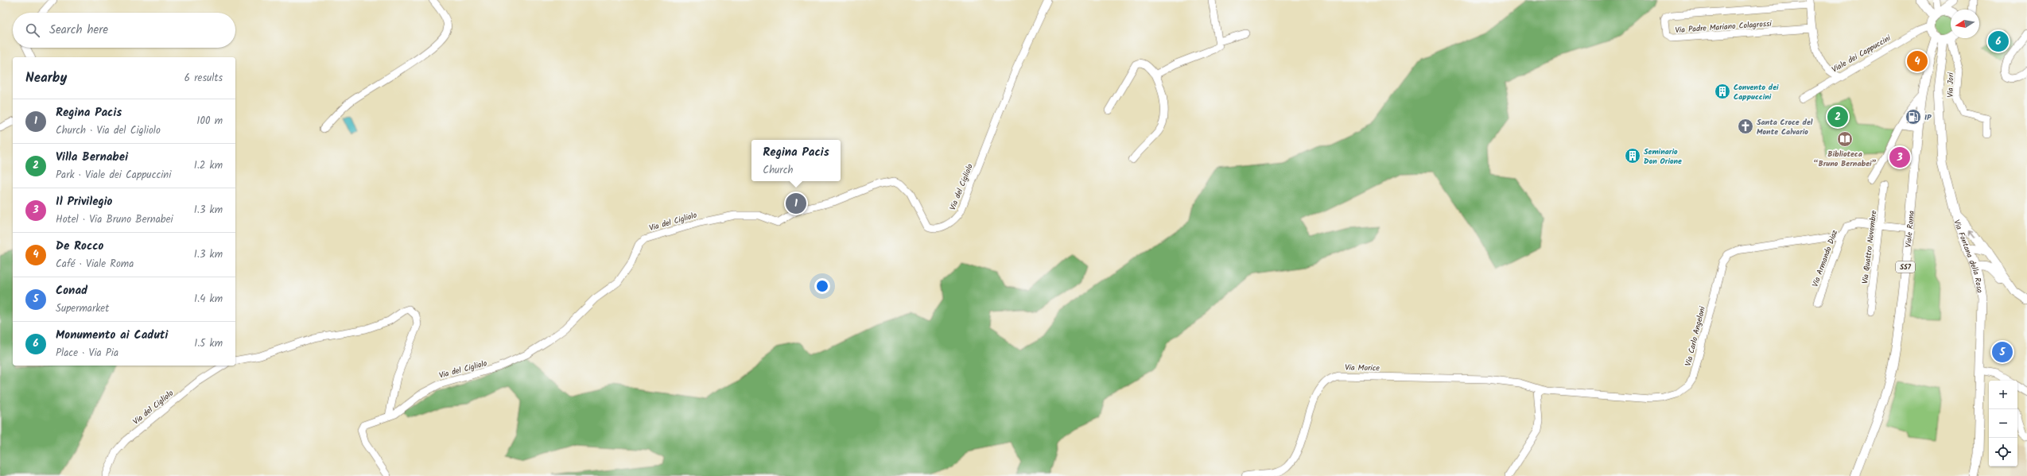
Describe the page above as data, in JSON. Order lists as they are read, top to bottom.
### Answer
{
  "streets": {
    "main road": ["Viale Roma", "Via Fontana della Rosa", "SS7"],
    "street": [
      "Via Padre Mariano Colagrossi",
      "Viale dei Cappuccini",
      "Via Jori",
      "Via del Cigliolo",
      "Via Quattro Novembre",
      "Via Armando Diaz",
      "Via Carlo Angeloni",
      "Via Morice"
    ]
  },
  "crossings": [
    ["Via Jori", "Viale Roma"],
    ["Via Jori", "Via Fontana della Rosa"],
    ["Viale Roma", "Via Fontana della Rosa"],
    ["Viale Roma", "Via Armando Diaz"],
    ["Via Quattro Novembre", "Via Armando Diaz"],
    ["Via Armando Diaz", "Via Carlo Angeloni"],
    ["Via Carlo Angeloni", "Via Morice"]
  ],
  "places": {
    "building": ["Convento dei Cappuccini", "Seminario Don Orione"],
    "fuel station": ["IP"],
    "church": ["Santa Croce del Monte Calvario"],
    "library": ["Biblioteca “Bruno Bernabei”"]
  },
  "north": "left",
  "page": {
    "search": "Search here",
    "pins": [
      "6",
      "4",
      "2",
      "3",
      "1",
      "5"
    ],
    "heading": ["Nearby", "6 results"],
    "list": [
      {
        "mark": "1",
        "name": "Regina Pacis",
        "note": "Church · Via del Cigliolo",
        "value": "100 m"
      },
      {
        "mark": "2",
        "name": "Villa Bernabei",
        "note": "Park · Viale dei Cappuccini",
        "value": "1.2 km"
      },
      {
        "mark": "3",
        "name": "Il Privilegio",
        "note": "Hotel · Via Bruno Bernabei",
        "value": "1.3 km"
      },
      {
        "mark": "4",
        "name": "De Rocco",
        "note": "Café · Viale Roma",
        "value": "1.3 km"
      },
      {
        "mark": "5",
        "name": "Conad",
        "note": "Supermarket",
        "value": "1.4 km"
      },
      {
        "mark": "6",
        "name": "Monumento ai Caduti",
        "note": "Place · Via Pia",
        "value": "1.5 km"
      }
    ],
    "popup": ["Regina Pacis", "Church"],
    "map_buttons": ["+", "−"]
  }
}
